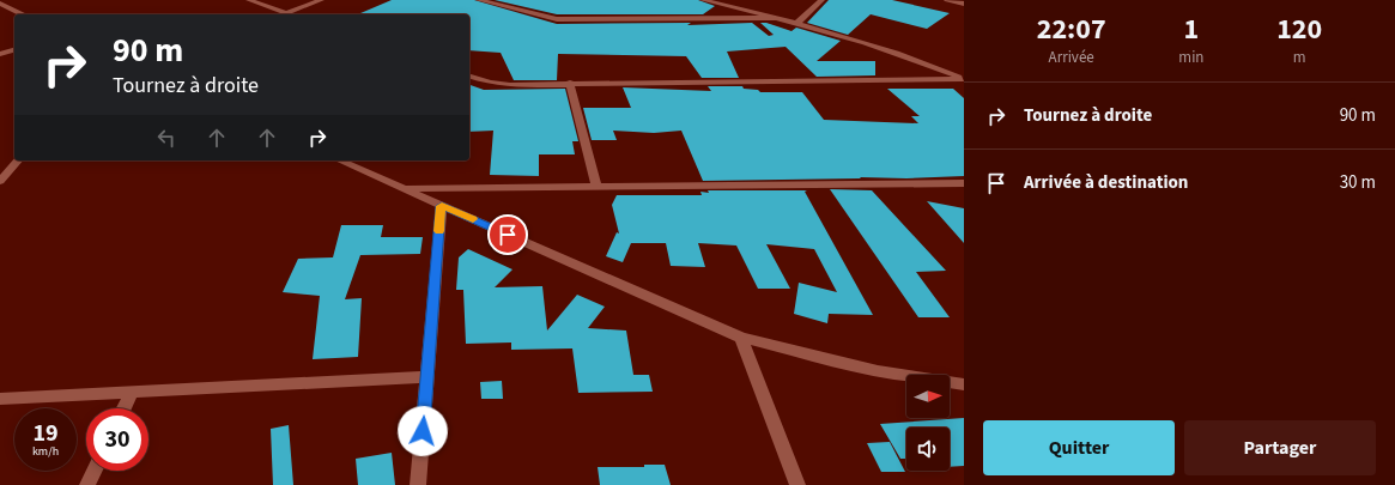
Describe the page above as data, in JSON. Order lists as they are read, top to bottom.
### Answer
{
  "north": "right",
  "page": {
    "eta": [
      "22:07",
      "Arrivée",
      "1",
      "min",
      "120",
      "m"
    ],
    "turn": ["90 m", "Tournez à droite"],
    "list": [
      {
        "name": "Tournez à droite",
        "value": "90 m"
      },
      {
        "name": "Arrivée à destination",
        "value": "30 m"
      }
    ],
    "speed": "19 km/h",
    "limit": "30",
    "buttons": ["Quitter", "Partager"]
  }
}
